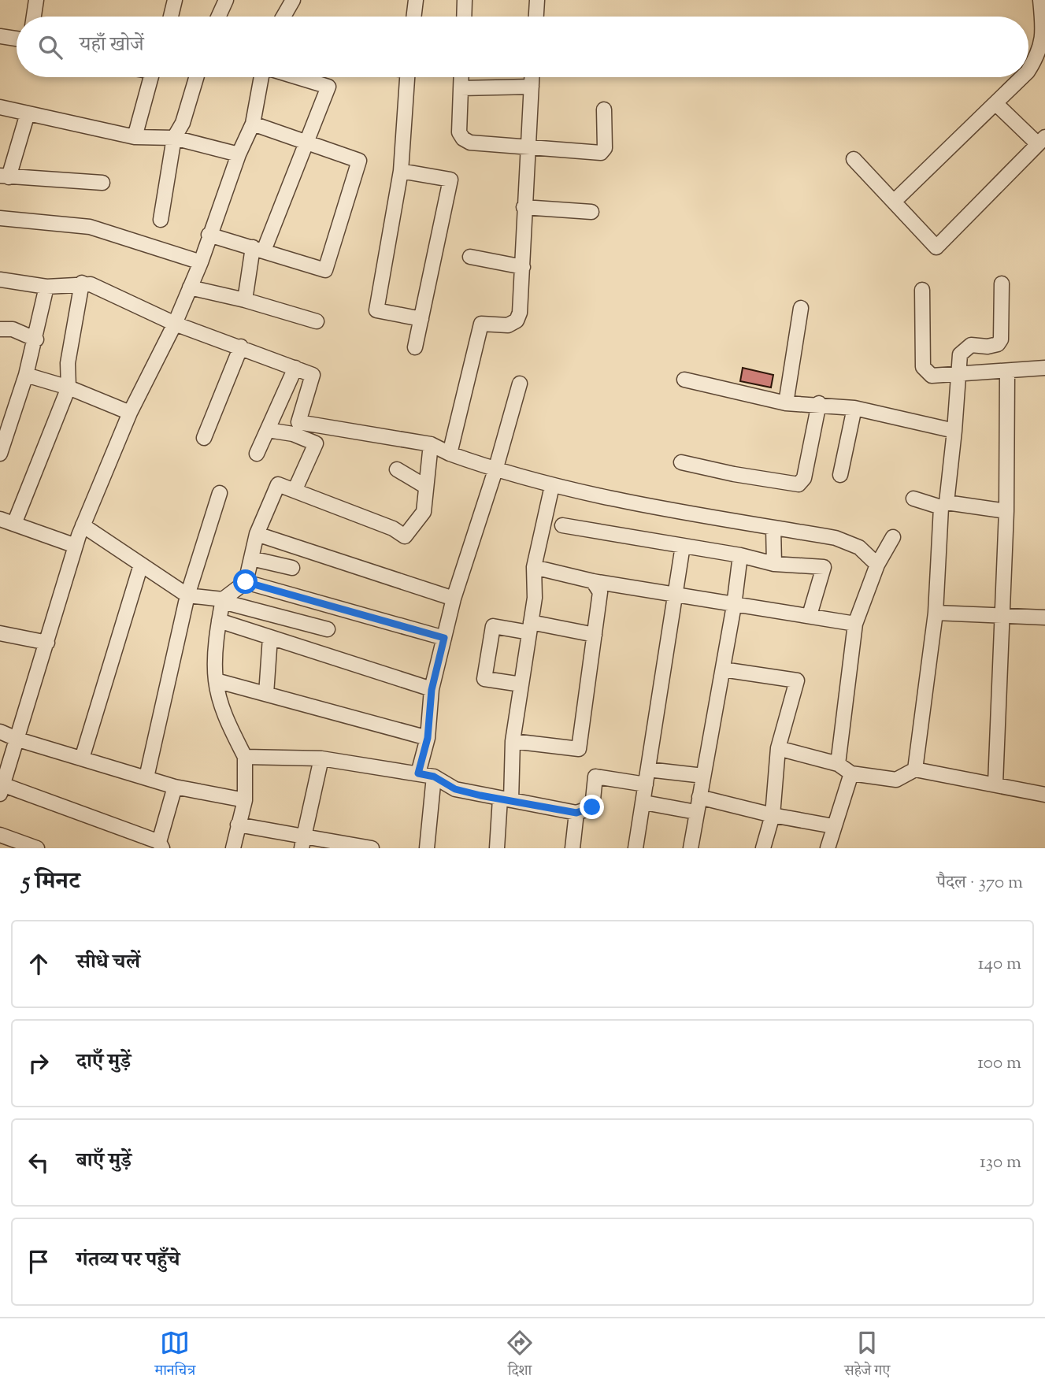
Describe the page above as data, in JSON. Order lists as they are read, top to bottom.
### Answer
{
  "page": {
    "search": "यहाँ खोजें",
    "heading": ["5 मिनट", "पैदल · 370 m"],
    "list": [
      ["सीधे चलें", "140 m"],
      ["दाएँ मुड़ें", "100 m"],
      ["बाएँ मुड़ें", "130 m"],
      "गंतव्य पर पहुँचे"
    ],
    "nav": ["मानचित्र", "दिशा", "सहेजे गए"]
  }
}
